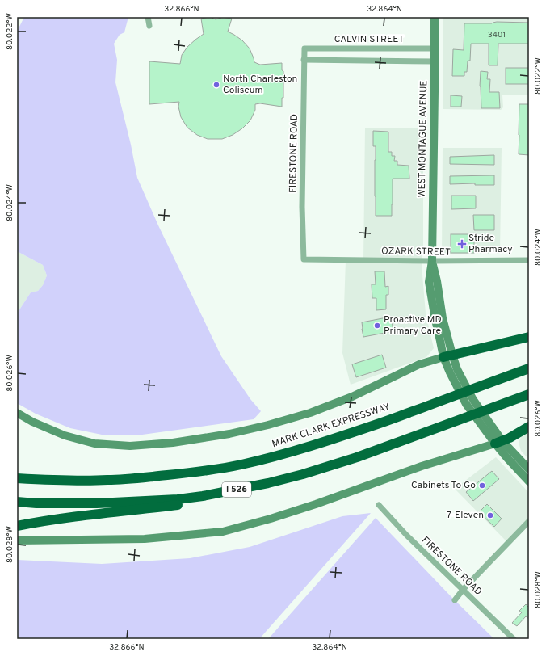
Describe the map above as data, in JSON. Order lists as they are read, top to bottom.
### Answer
{
  "streets": {
    "highway": ["MARK CLARK EXPRESSWAY", "I 526"],
    "main road": ["WEST MONTAGUE AVENUE"],
    "street": ["CALVIN STREET", "FIRESTONE ROAD", "OZARK STREET"]
  },
  "crossings": [
    ["CALVIN STREET", "WEST MONTAGUE AVENUE"],
    ["CALVIN STREET", "FIRESTONE ROAD"],
    ["WEST MONTAGUE AVENUE", "OZARK STREET"],
    ["FIRESTONE ROAD", "OZARK STREET"]
  ],
  "places": {
    "other": [
      "North Charleston Coliseum",
      "Proactive MD Primary Care",
      "Cabinets To Go",
      "7-Eleven"
    ],
    "health": ["Stride Pharmacy"]
  },
  "house_numbers": ["3401"],
  "coordinates": [
    "32.866°N",
    "32.864°N",
    "80.022°W",
    "80.024°W",
    "80.026°W",
    "80.028°W"
  ]
}
